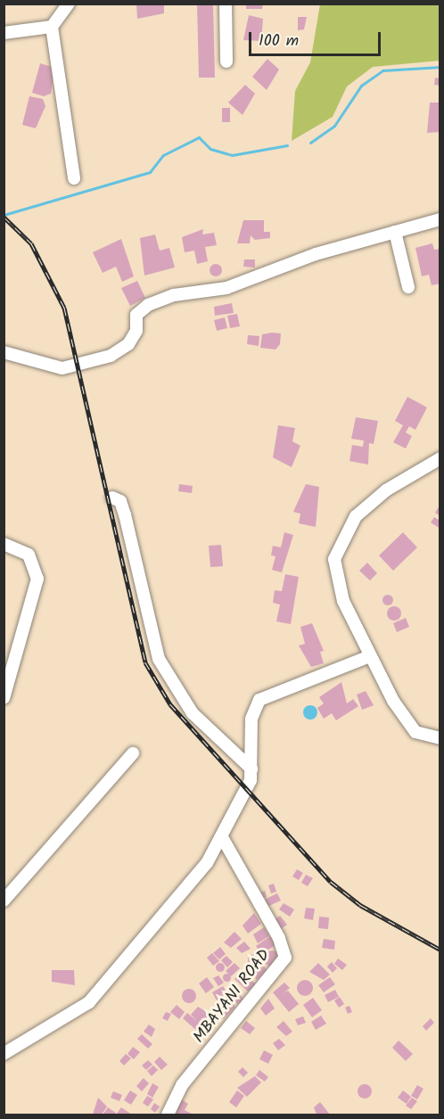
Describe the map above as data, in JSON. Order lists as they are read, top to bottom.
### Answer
{
  "streets": {
    "street": ["MBAYANI ROAD"]
  },
  "scale_bar": "100 m"
}
